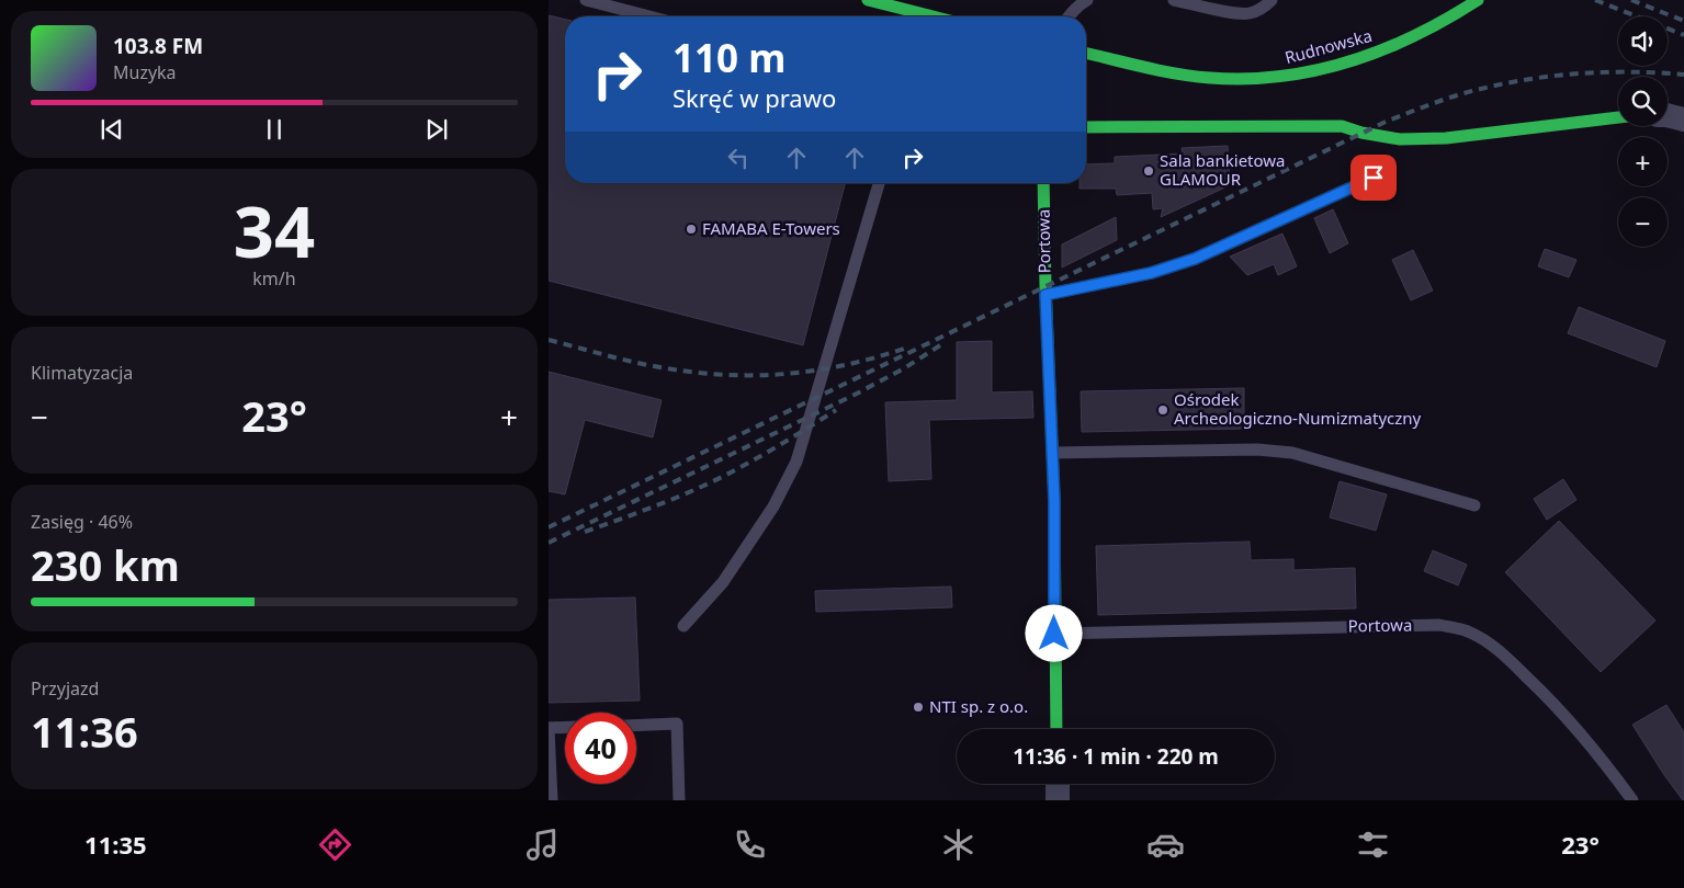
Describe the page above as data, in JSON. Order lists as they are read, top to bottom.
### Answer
{
  "streets": {
    "street": ["Rudnowska", "Portowa"]
  },
  "places": [
    "Sala bankietowa GLAMOUR",
    "FAMABA E-Towers",
    "Ośrodek Archeologiczno-Numizmatyczny",
    "NTI sp. z o.o."
  ],
  "page": {
    "map_buttons": ["+", "−"],
    "turn": ["110 m", "Skręć w prawo"],
    "song": ["103.8 FM", "Muzyka"],
    "tile": [
      ["34", "km/h"],
      "Klimatyzacja",
      ["Zasięg · 46%", "230 km"],
      ["Przyjazd", "11:36"]
    ],
    "heat": ["−", "23°", "+"],
    "limit": "40",
    "trip": "11:36 · 1 min · 220 m",
    "tabs": ["11:35", "23°"]
  }
}
